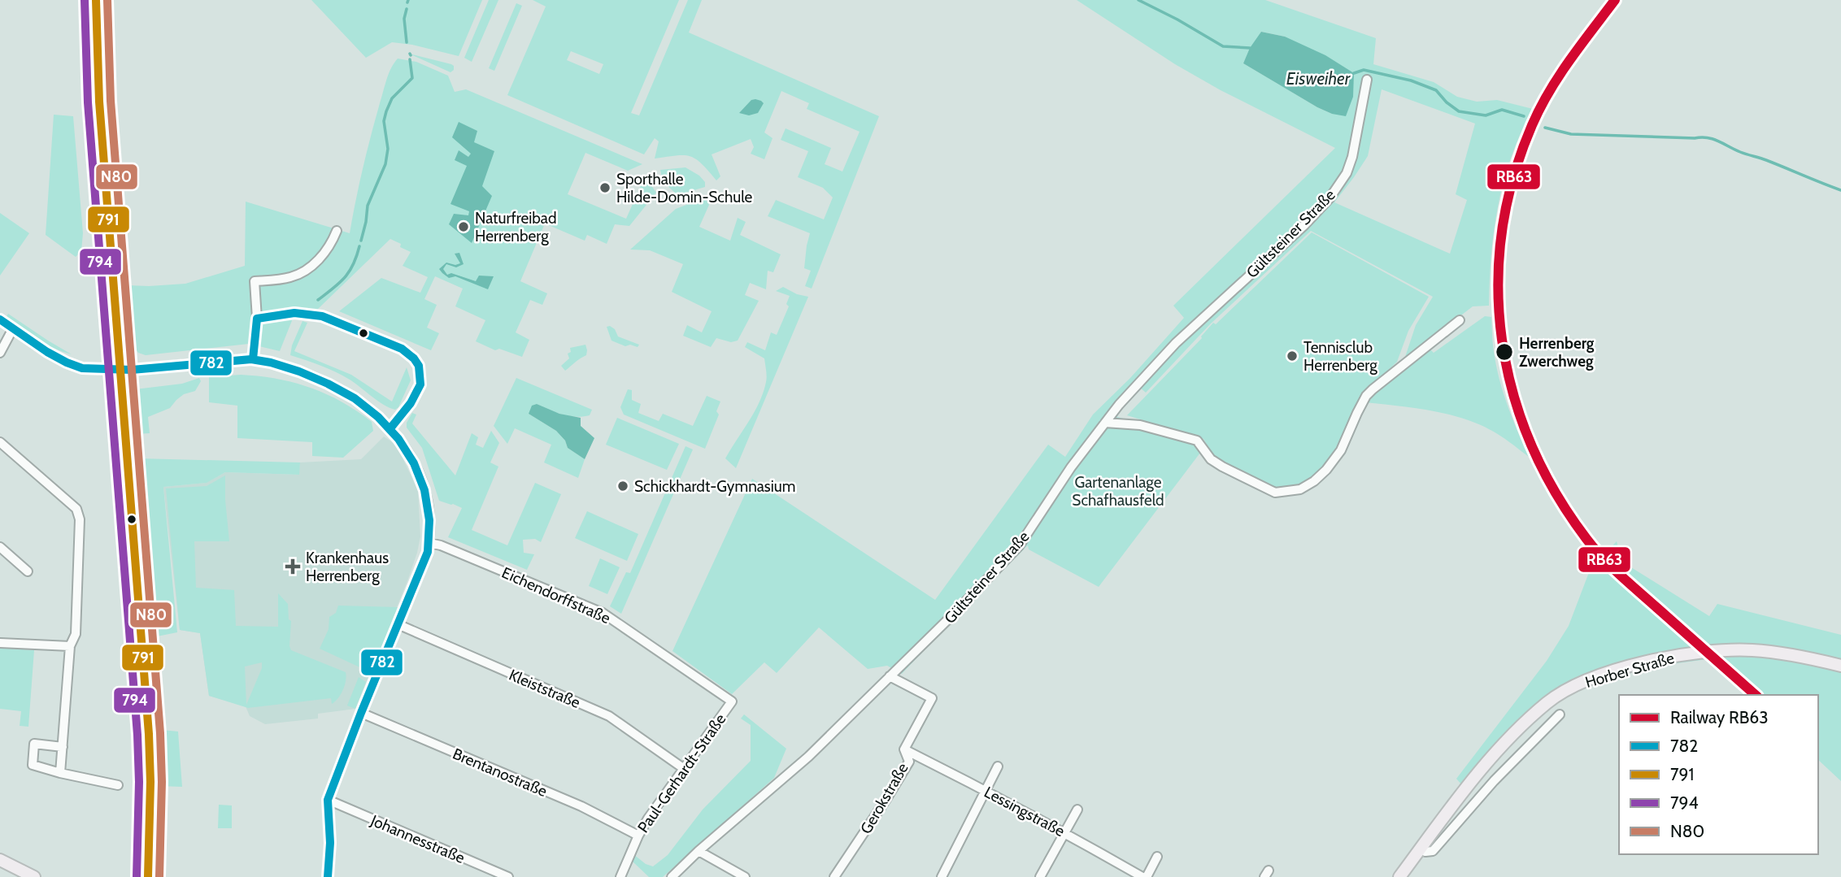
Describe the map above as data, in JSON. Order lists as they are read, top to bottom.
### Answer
{
  "streets": {
    "main road": ["Horber Straße"],
    "street": [
      "Gültsteiner Straße",
      "Eichendorffstraße",
      "Kleiststraße",
      "Brentanostraße",
      "Paul-Gerhardt-Straße",
      "Gerokstraße",
      "Lessingstraße",
      "Johannesstraße"
    ]
  },
  "crossings": [
    ["Gültsteiner Straße", "Gerokstraße"],
    ["Eichendorffstraße", "Paul-Gerhardt-Straße"],
    ["Kleiststraße", "Paul-Gerhardt-Straße"],
    ["Brentanostraße", "Paul-Gerhardt-Straße"],
    ["Gerokstraße", "Lessingstraße"]
  ],
  "water": ["Eisweiher"],
  "parks": ["Gartenanlage Schafhausfeld"],
  "places": {
    "other": [
      "Sporthalle Hilde-Domin-Schule",
      "Naturfreibad Herrenberg",
      "Herrenberg Zwerchweg",
      "Tennisclub Herrenberg",
      "Schickhardt-Gymnasium"
    ],
    "health": ["Krankenhaus Herrenberg"]
  },
  "lines": [
    "rail line RB63",
    "transit line 791",
    "transit line 794",
    "transit line N80",
    "transit line 782"
  ],
  "legend": [
    "Railway RB63",
    "782",
    "791",
    "794",
    "N80"
  ]
}
